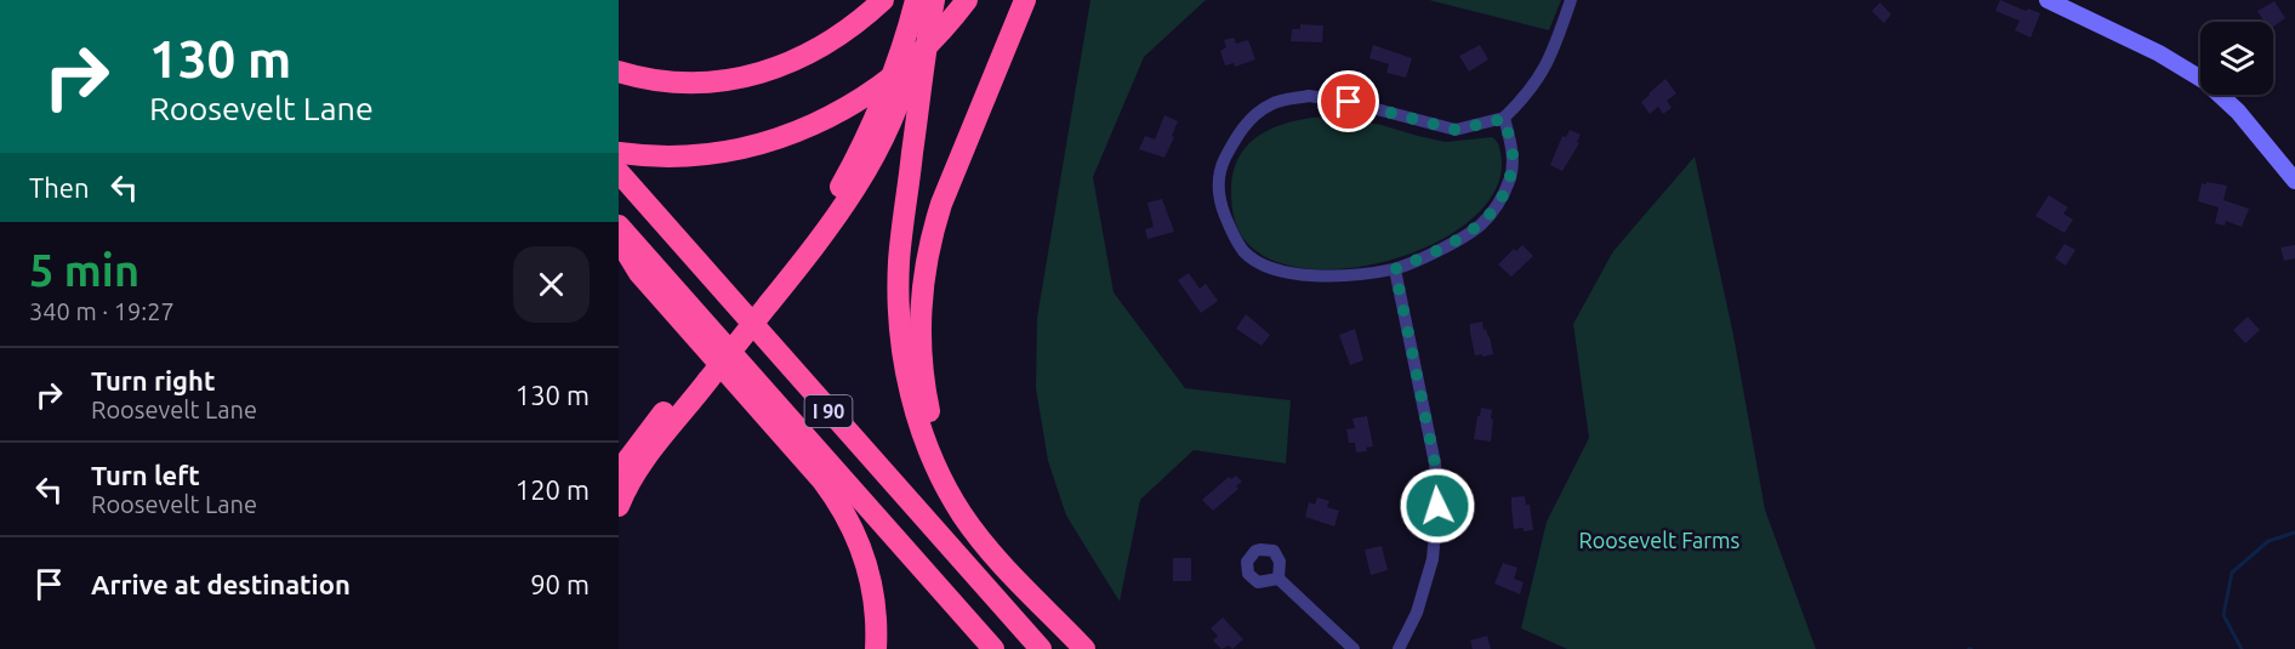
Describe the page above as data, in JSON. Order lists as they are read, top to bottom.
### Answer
{
  "streets": {
    "highway": ["I 90"]
  },
  "parks": ["Roosevelt Farms"],
  "page": {
    "turn": ["130 m", "Roosevelt Lane"],
    "then": "Then",
    "heading": ["5 min", "340 m · 19:27"],
    "list": [
      {
        "name": "Turn right",
        "note": "Roosevelt Lane",
        "value": "130 m"
      },
      {
        "name": "Turn left",
        "note": "Roosevelt Lane",
        "value": "120 m"
      },
      {
        "name": "Arrive at destination",
        "value": "90 m"
      }
    ]
  }
}
